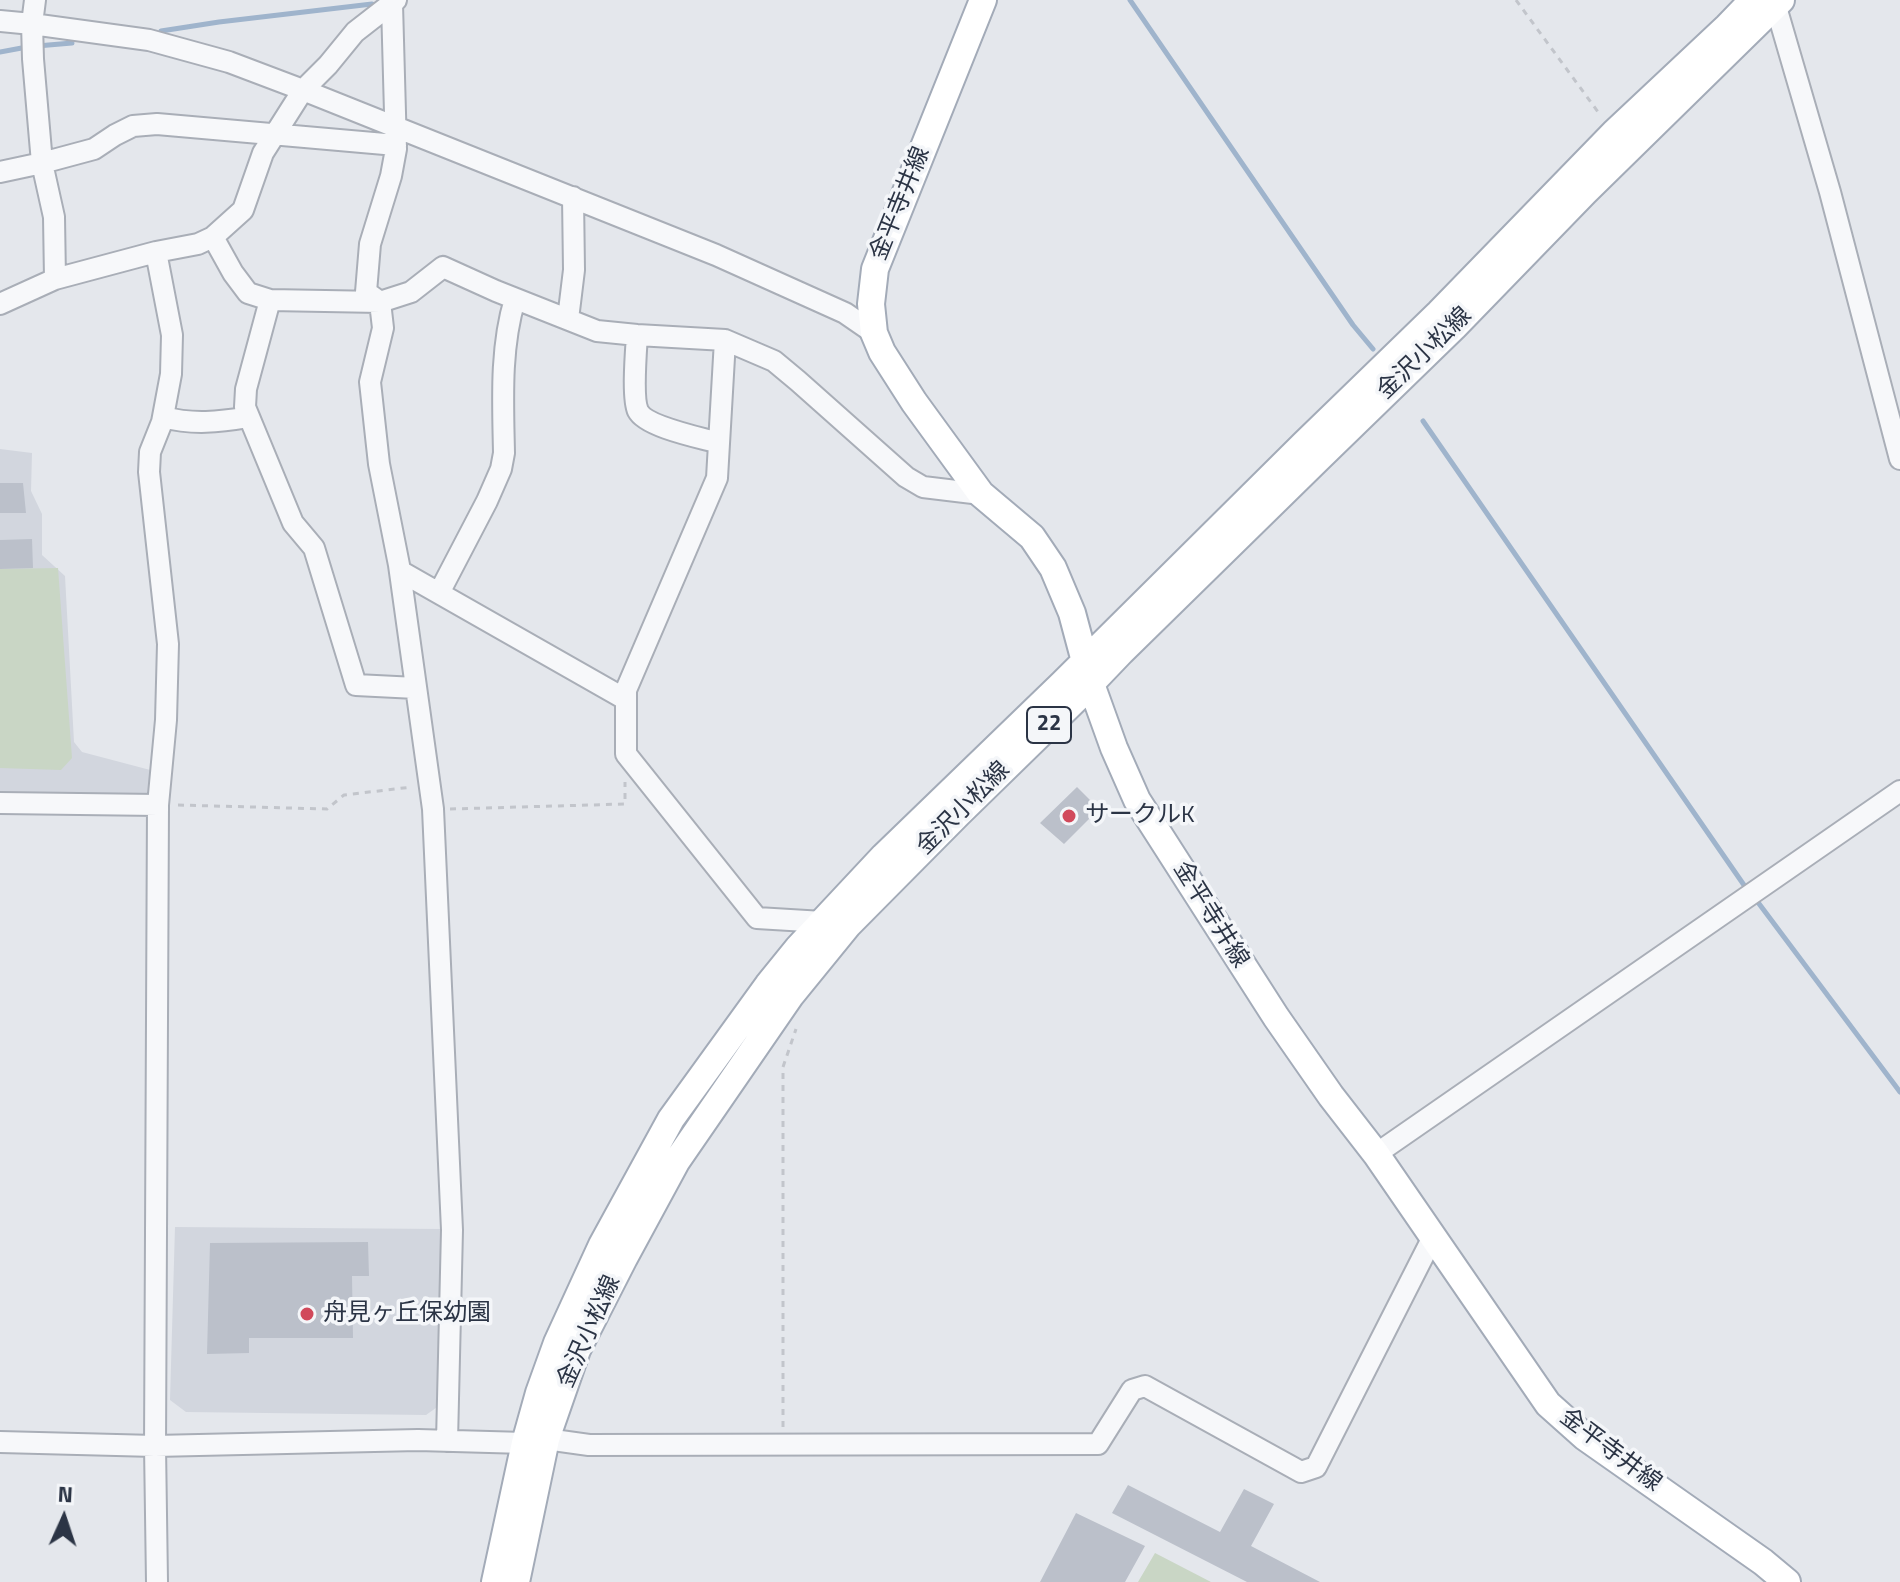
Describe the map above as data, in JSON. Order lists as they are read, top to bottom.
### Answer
{
  "streets": {
    "main road": ["金平寺井線", "金沢小松線", "22"]
  },
  "crossings": [
    ["金平寺井線", "金沢小松線"]
  ],
  "places": ["サークルK", "舟見ヶ丘保幼園"],
  "north": "top"
}
